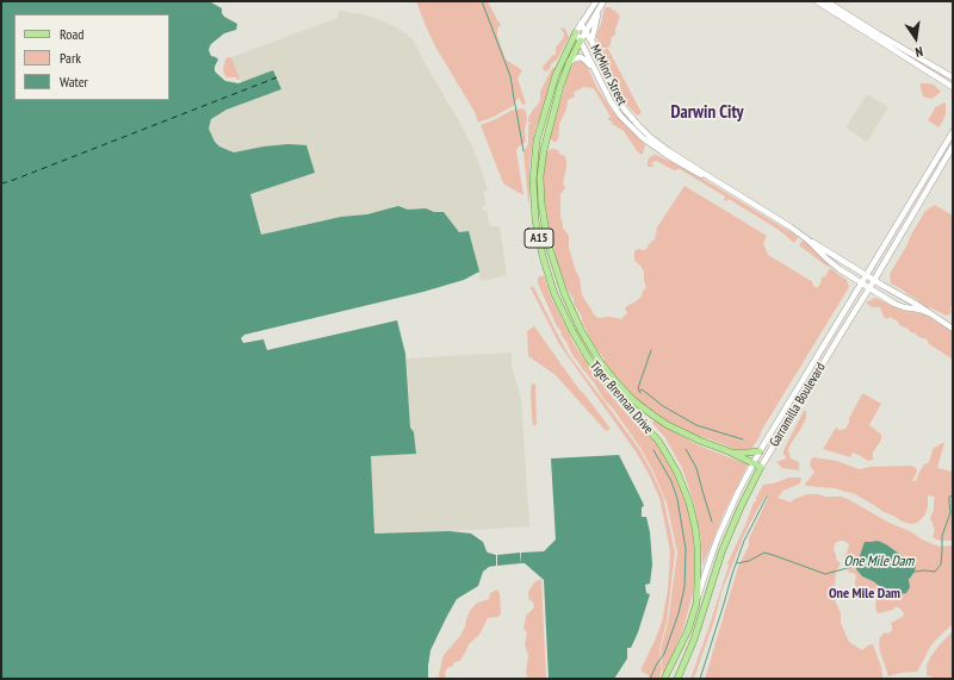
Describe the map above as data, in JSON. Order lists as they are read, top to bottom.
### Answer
{
  "streets": {
    "main road": ["A15", "Tiger Brennan Drive", "Garramilla Boulevard"],
    "street": ["McMinn Street"]
  },
  "crossings": [
    ["McMinn Street", "Tiger Brennan Drive"],
    ["McMinn Street", "Garramilla Boulevard"],
    ["Tiger Brennan Drive", "Garramilla Boulevard"]
  ],
  "districts": ["Darwin City", "One Mile Dam"],
  "water": ["One Mile Dam"],
  "legend": ["Road", "Park", "Water"],
  "north": "bottom"
}
